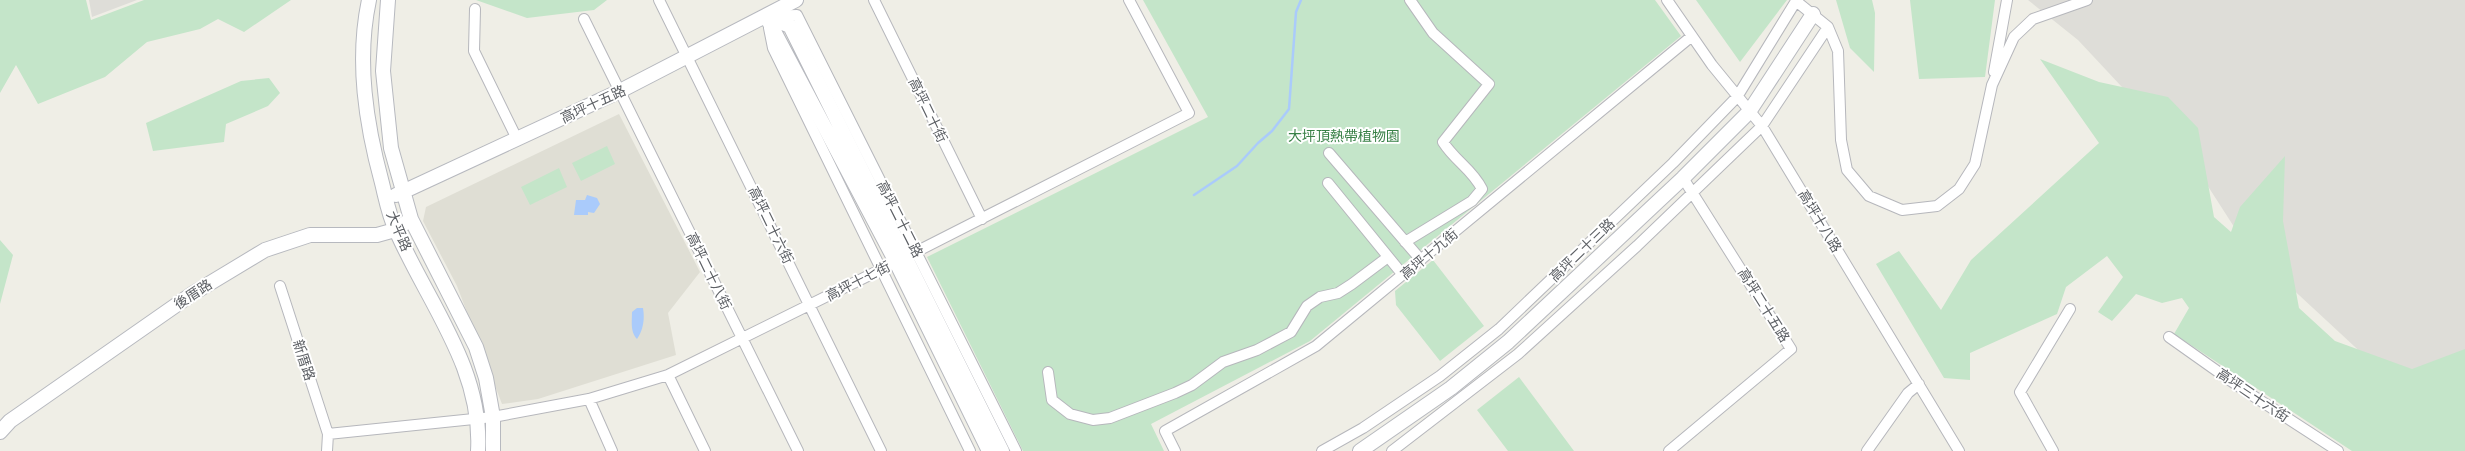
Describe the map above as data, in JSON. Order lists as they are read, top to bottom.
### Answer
{
  "streets": {
    "street": [
      "高坪十五路",
      "高坪二十街",
      "高坪二十二路",
      "高坪十八路",
      "高坪二十六街",
      "大平路",
      "高坪二十三路",
      "高坪十九街",
      "高坪二十八街",
      "高坪十七街",
      "後厝路",
      "高坪二十五路",
      "新厝路",
      "高坪三十六街"
    ]
  },
  "crossings": [
    ["高坪十五路", "高坪二十二路"],
    ["高坪十五路", "高坪二十六街"],
    ["高坪十五路", "大平路"],
    ["高坪十五路", "高坪二十八街"],
    ["高坪二十街", "高坪十七街"],
    ["高坪二十二路", "高坪十七街"],
    ["高坪十八路", "高坪二十三路"],
    ["高坪十八路", "高坪十九街"],
    ["高坪二十六街", "高坪十七街"],
    ["大平路", "高坪十七街"],
    ["大平路", "後厝路"],
    ["高坪二十三路", "高坪二十五路"],
    ["高坪二十八街", "高坪十七街"]
  ],
  "parks": ["大坪頂熱帶植物園"]
}
